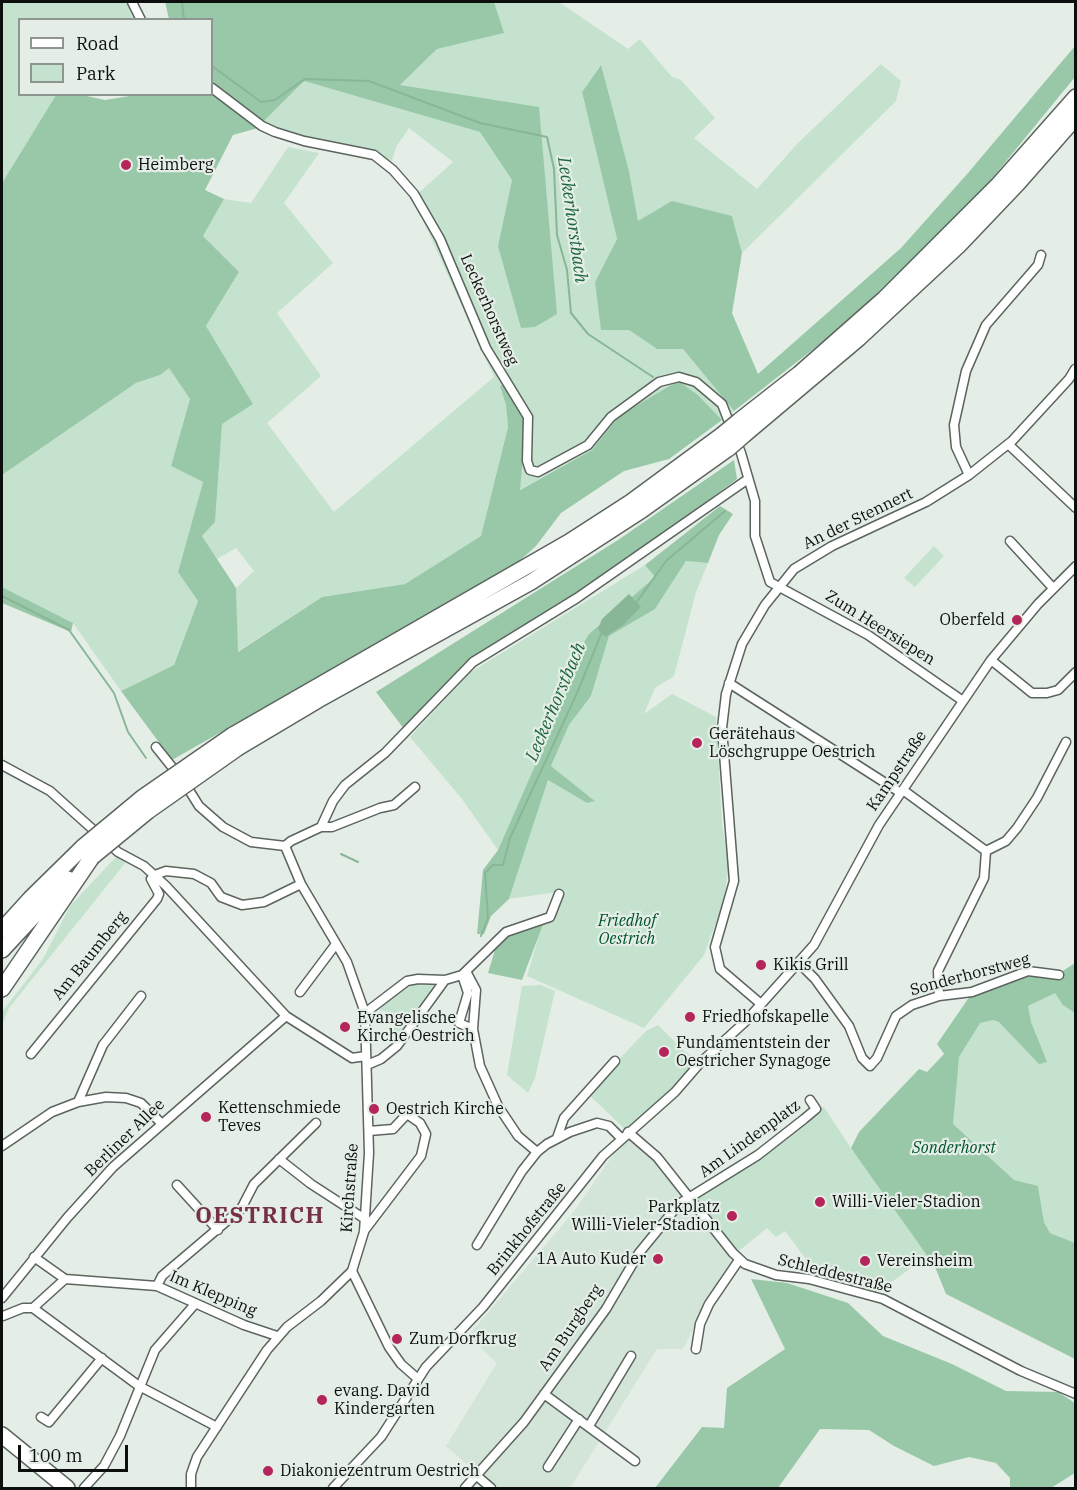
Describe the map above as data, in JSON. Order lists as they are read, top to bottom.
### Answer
{
  "streets": {
    "street": [
      "Leckerhorstweg",
      "An der Stennert",
      "Zum Heersiepen",
      "Kampstraße",
      "Am Baumberg",
      "Sonderhorstweg",
      "Berliner Allee",
      "Am Lindenplatz",
      "Kirchstraße",
      "Brinkhofstraße",
      "Schleddestraße",
      "Im Klepping",
      "Am Burgberg"
    ]
  },
  "crossings": [
    ["Leckerhorstweg", "An der Stennert"],
    ["Leckerhorstweg", "Zum Heersiepen"],
    ["An der Stennert", "Zum Heersiepen"],
    ["An der Stennert", "Kampstraße"],
    ["An der Stennert", "Brinkhofstraße"],
    ["Zum Heersiepen", "Kampstraße"],
    ["Kampstraße", "Sonderhorstweg"],
    ["Kampstraße", "Brinkhofstraße"],
    ["Am Lindenplatz", "Schleddestraße"],
    ["Am Lindenplatz", "Am Burgberg"],
    ["Kirchstraße", "Im Klepping"],
    ["Brinkhofstraße", "Schleddestraße"],
    ["Schleddestraße", "Am Burgberg"]
  ],
  "districts": ["OESTRICH"],
  "water": ["Leckerhorstbach"],
  "parks": ["Friedhof Oestrich", "Sonderhorst"],
  "places": [
    "Heimberg",
    "Oberfeld",
    "Gerätehaus Löschgruppe Oestrich",
    "Kikis Grill",
    "Friedhofskapelle",
    "Evangelische Kirche Oestrich",
    "Fundamentstein der Oestricher Synagoge",
    "Oestrich Kirche",
    "Kettenschmiede Teves",
    "Willi-Vieler-Stadion",
    "Parkplatz Willi-Vieler-Stadion",
    "1A Auto Kuder",
    "Vereinsheim",
    "Zum Dorfkrug",
    "evang. David Kindergarten",
    "Diakoniezentrum Oestrich"
  ],
  "legend": ["Road", "Park"],
  "scale_bar": "100 m"
}
